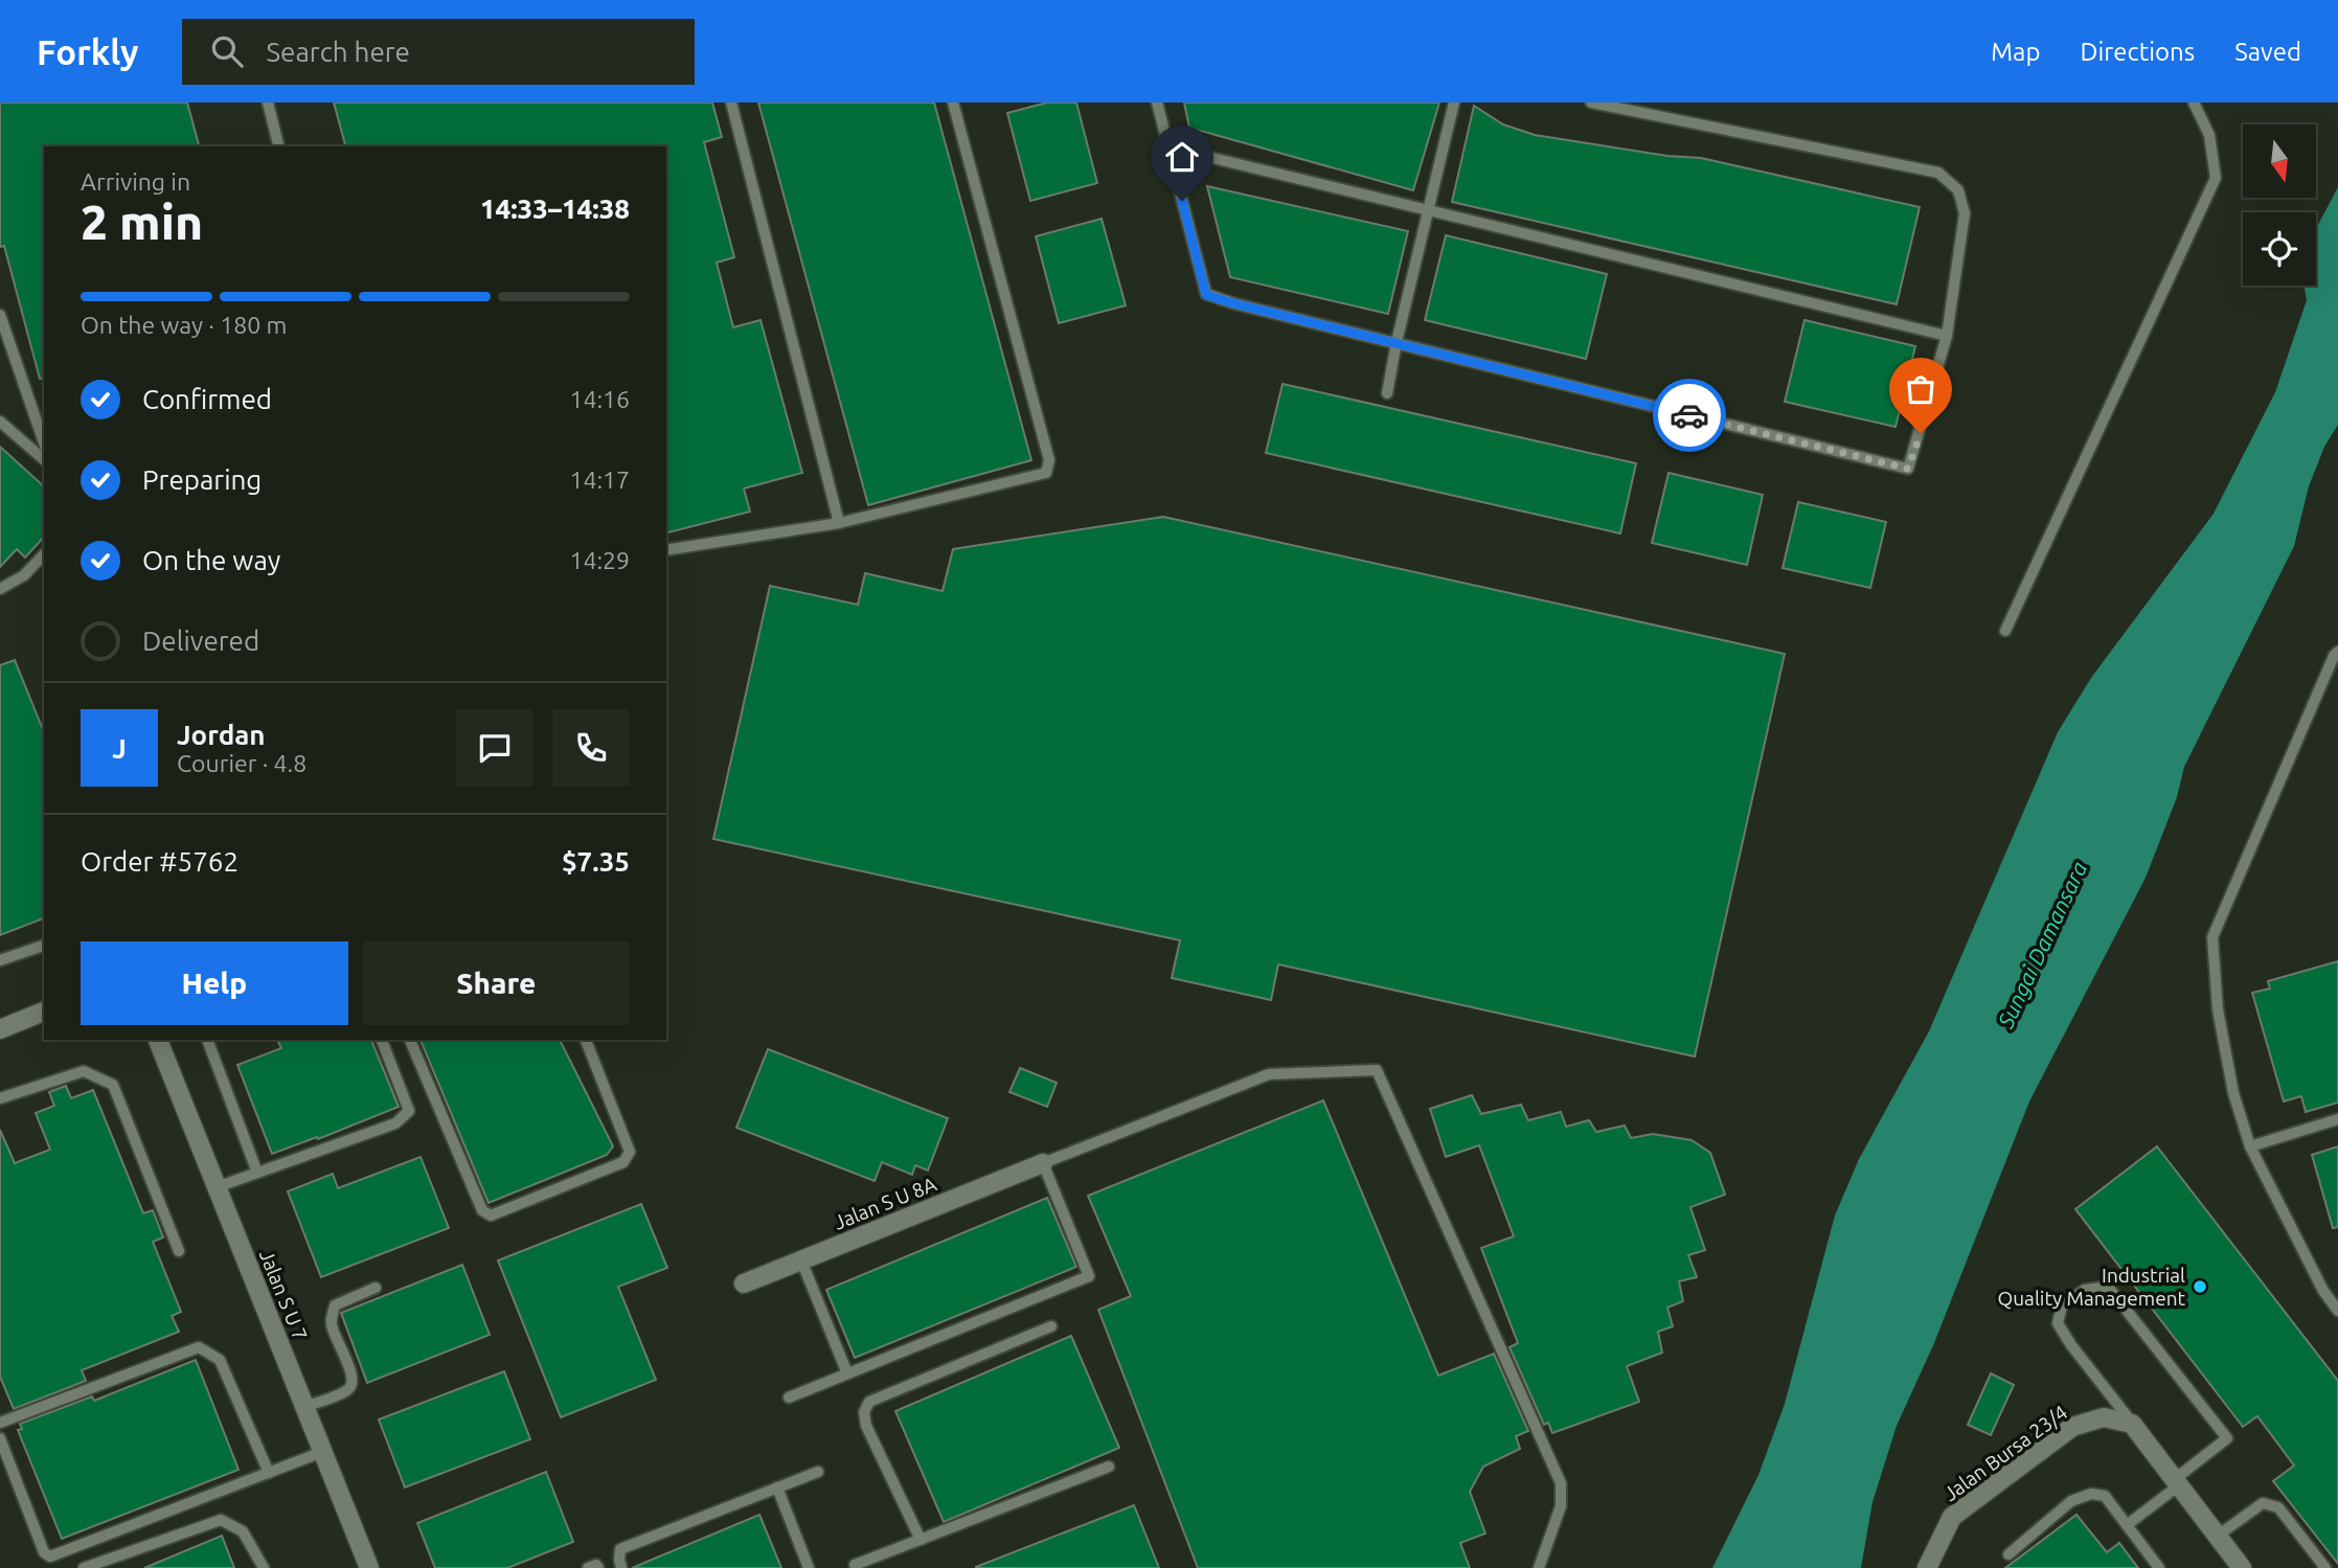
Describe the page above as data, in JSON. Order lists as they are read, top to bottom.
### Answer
{
  "streets": {
    "street": ["Jalan S U 8A", "Jalan S U 7", "Jalan Bursa 23/4"]
  },
  "water": ["Sungai Damansara"],
  "places": ["Industrial Quality Management"],
  "north": "bottom",
  "page": {
    "header": "Forkly",
    "search": "Search here",
    "nav": ["Map", "Directions", "Saved"],
    "heading": ["2 min", "Arriving in", "14:33–14:38"],
    "panel": [
      "Jordan",
      "Courier · 4.8",
      "Order #5762",
      "$7.35"
    ],
    "bar": "On the way · 180 m",
    "list": [
      ["Confirmed", "14:16"],
      ["Preparing", "14:17"],
      ["On the way", "14:29"],
      "Delivered"
    ],
    "round": "J",
    "buttons": ["Help", "Share"]
  }
}
